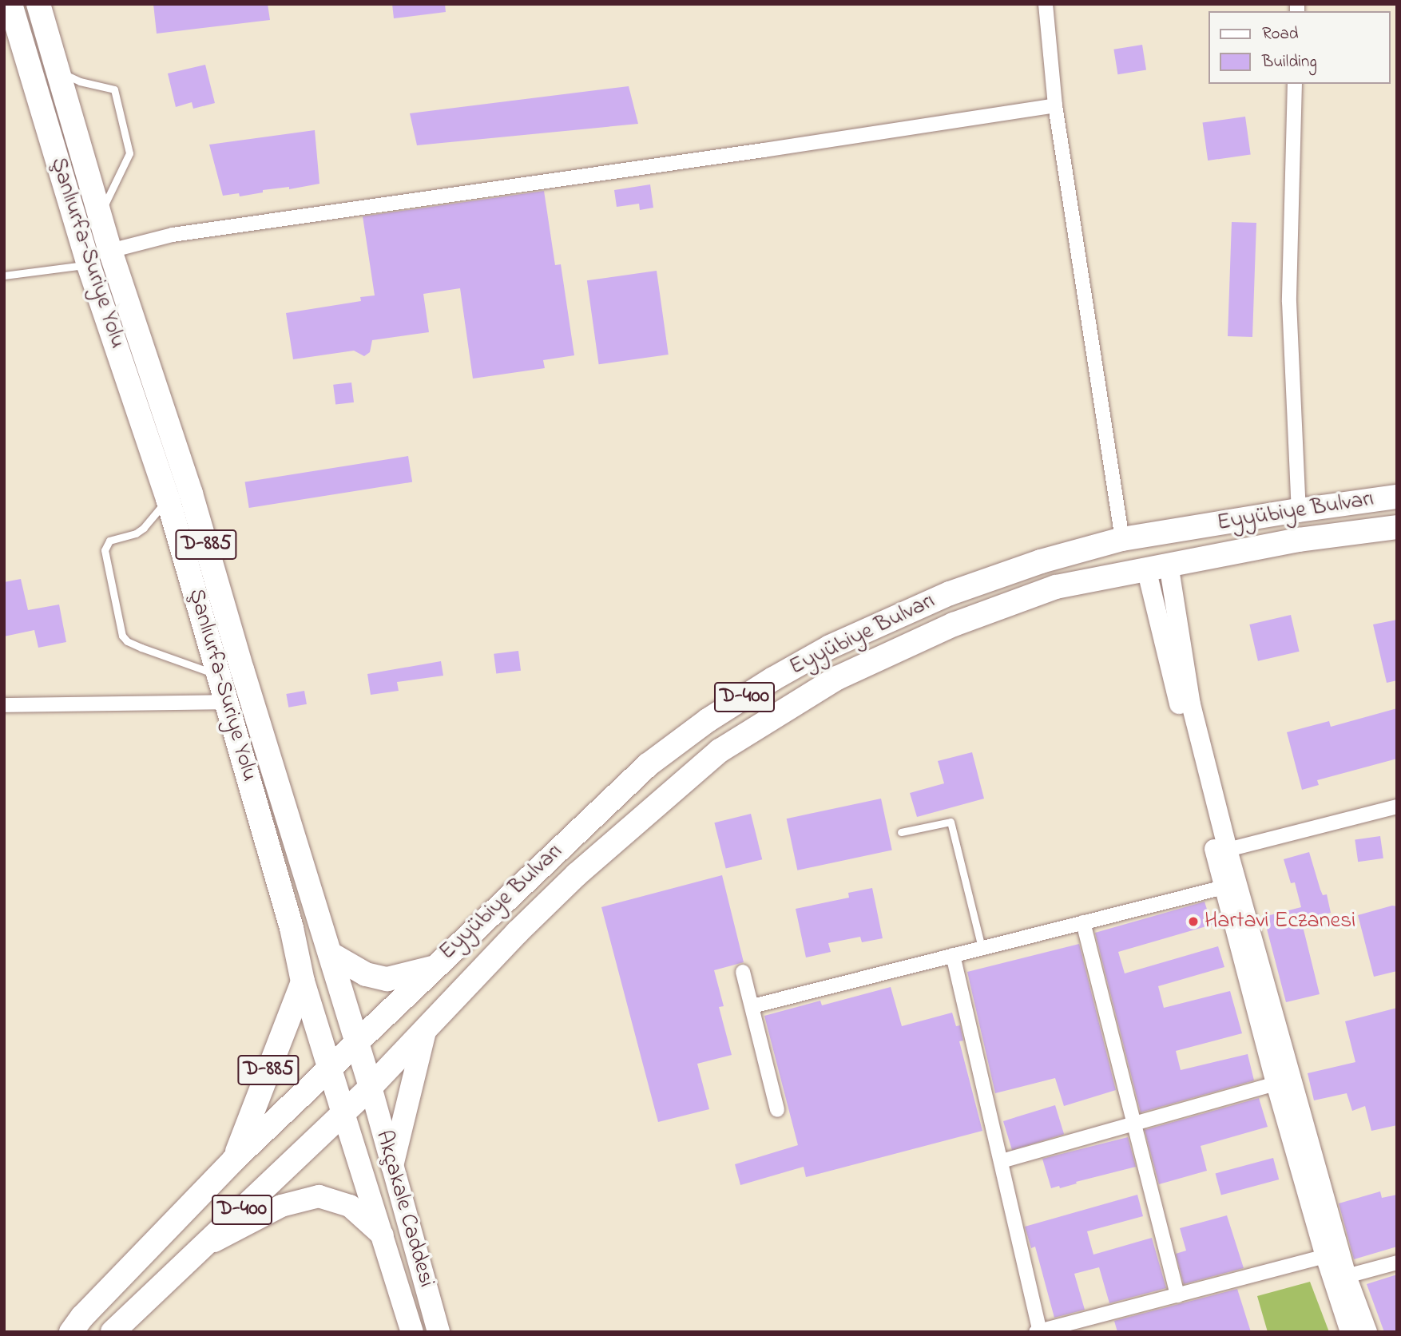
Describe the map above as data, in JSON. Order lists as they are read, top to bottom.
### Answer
{
  "streets": {
    "highway": [
      "Şanlıurfa-Suriye Yolu",
      "Eyyübiye Bulvarı",
      "D-885",
      "D-400"
    ],
    "main road": ["Akçakale Caddesi"]
  },
  "crossings": [
    ["Şanlıurfa-Suriye Yolu", "Eyyübiye Bulvarı"],
    ["Şanlıurfa-Suriye Yolu", "D-885"],
    ["Şanlıurfa-Suriye Yolu", "D-400"],
    ["Şanlıurfa-Suriye Yolu", "Akçakale Caddesi"],
    ["Eyyübiye Bulvarı", "D-885"],
    ["Eyyübiye Bulvarı", "D-400"],
    ["Eyyübiye Bulvarı", "Akçakale Caddesi"],
    ["D-885", "D-400"],
    ["D-400", "Akçakale Caddesi"]
  ],
  "places": ["Hartavi Eczanesi"],
  "legend": ["Road", "Building"]
}
